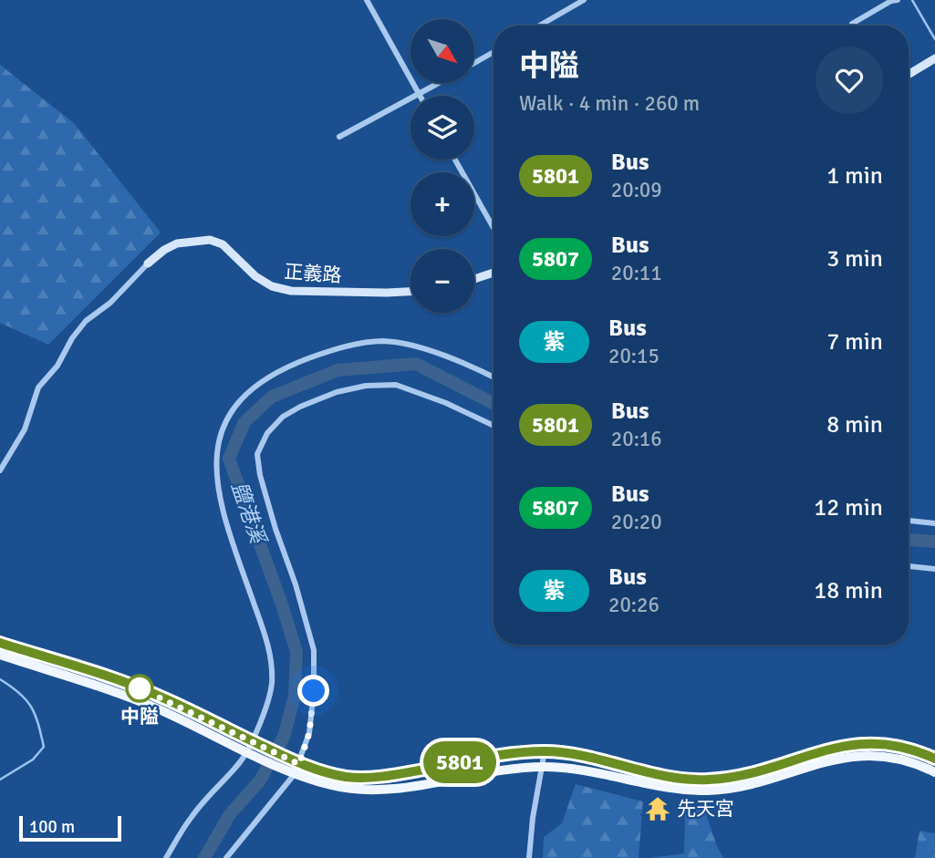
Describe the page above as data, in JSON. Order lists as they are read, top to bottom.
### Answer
{
  "streets": {
    "street": ["正義路"]
  },
  "water": ["鹽港溪"],
  "places": {
    "other": ["中隘"],
    "temple": ["先天宮"]
  },
  "lines": ["bus line 5801"],
  "scale_bar": "100 m",
  "north": "bottom right",
  "page": {
    "on_map": "5801",
    "map_buttons": ["+", "−"],
    "heading": ["中隘", "Walk · 4 min · 260 m"],
    "list": [
      {
        "mark": "5801",
        "name": "Bus",
        "note": "20:09",
        "value": "1 min"
      },
      {
        "mark": "5807",
        "name": "Bus",
        "note": "20:11",
        "value": "3 min"
      },
      {
        "mark": "紫",
        "name": "Bus",
        "note": "20:15",
        "value": "7 min"
      },
      {
        "mark": "5801",
        "name": "Bus",
        "note": "20:16",
        "value": "8 min"
      },
      {
        "mark": "5807",
        "name": "Bus",
        "note": "20:20",
        "value": "12 min"
      },
      {
        "mark": "紫",
        "name": "Bus",
        "note": "20:26",
        "value": "18 min"
      }
    ],
    "scale": "100 m"
  }
}
